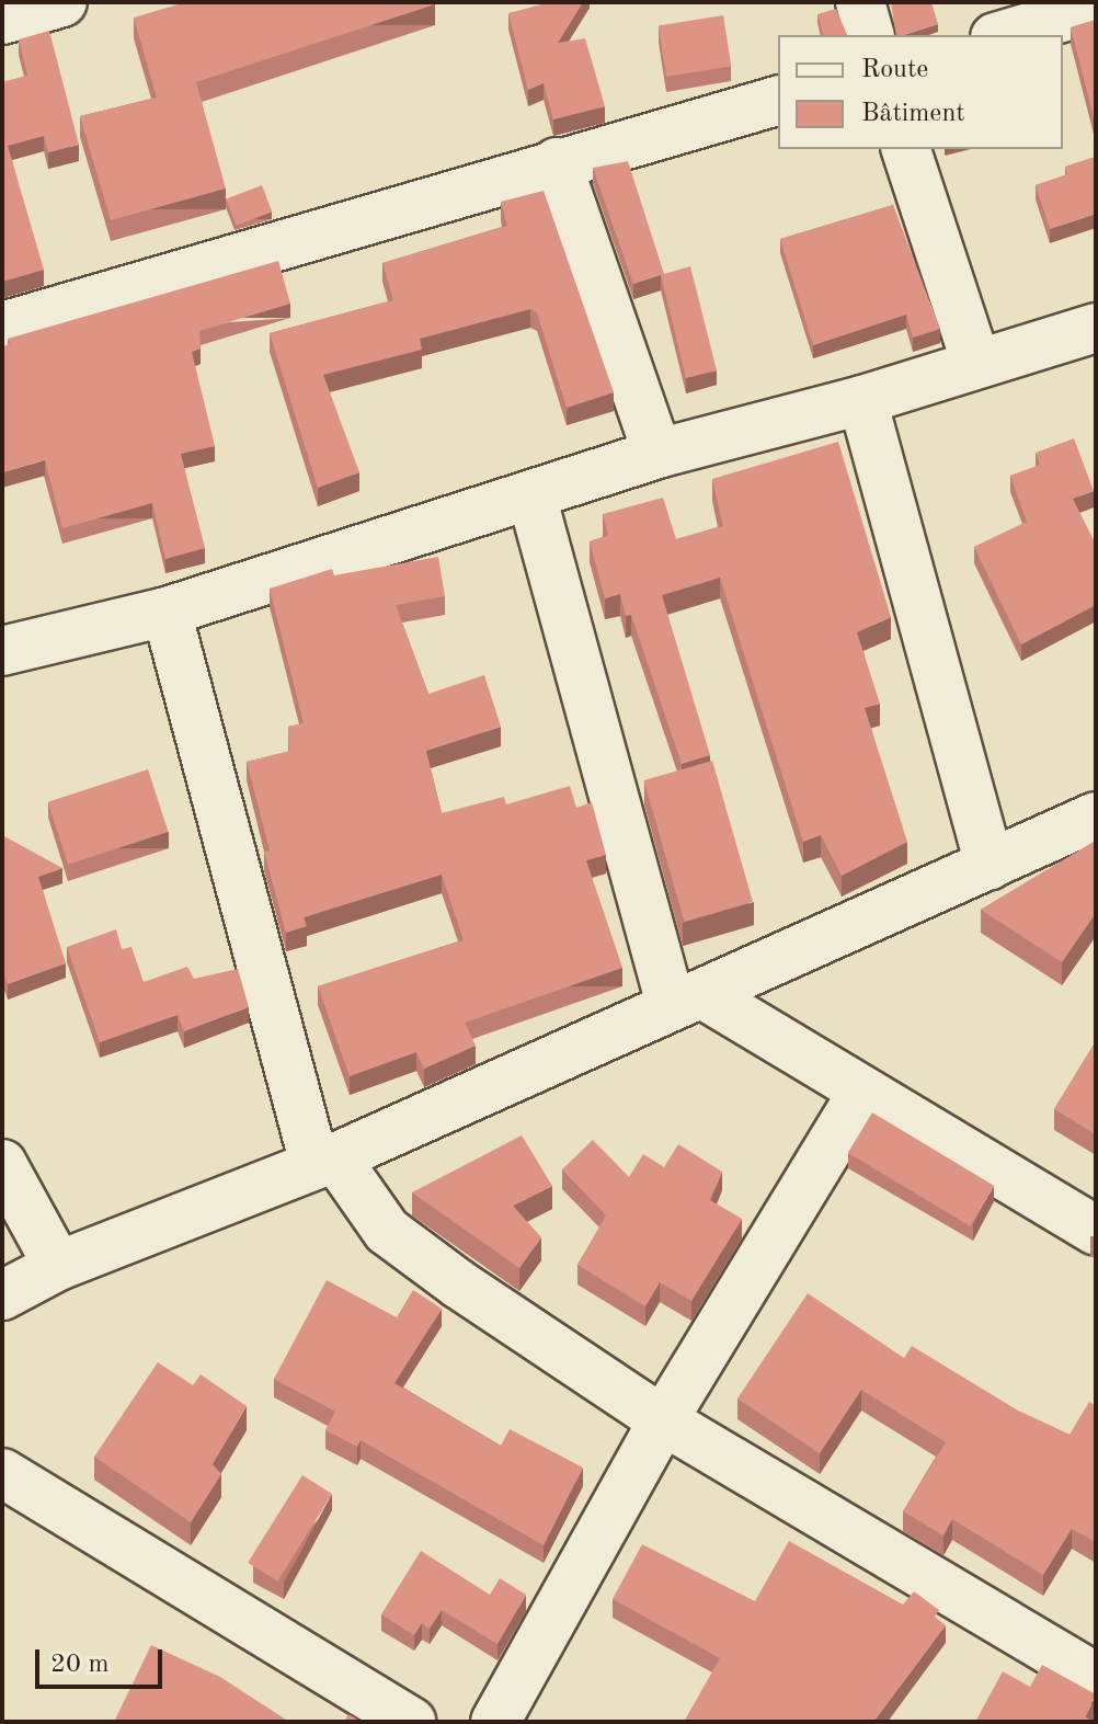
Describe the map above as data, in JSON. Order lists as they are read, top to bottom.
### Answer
{
  "legend": ["Route", "Bâtiment"],
  "scale_bar": "20 m"
}
